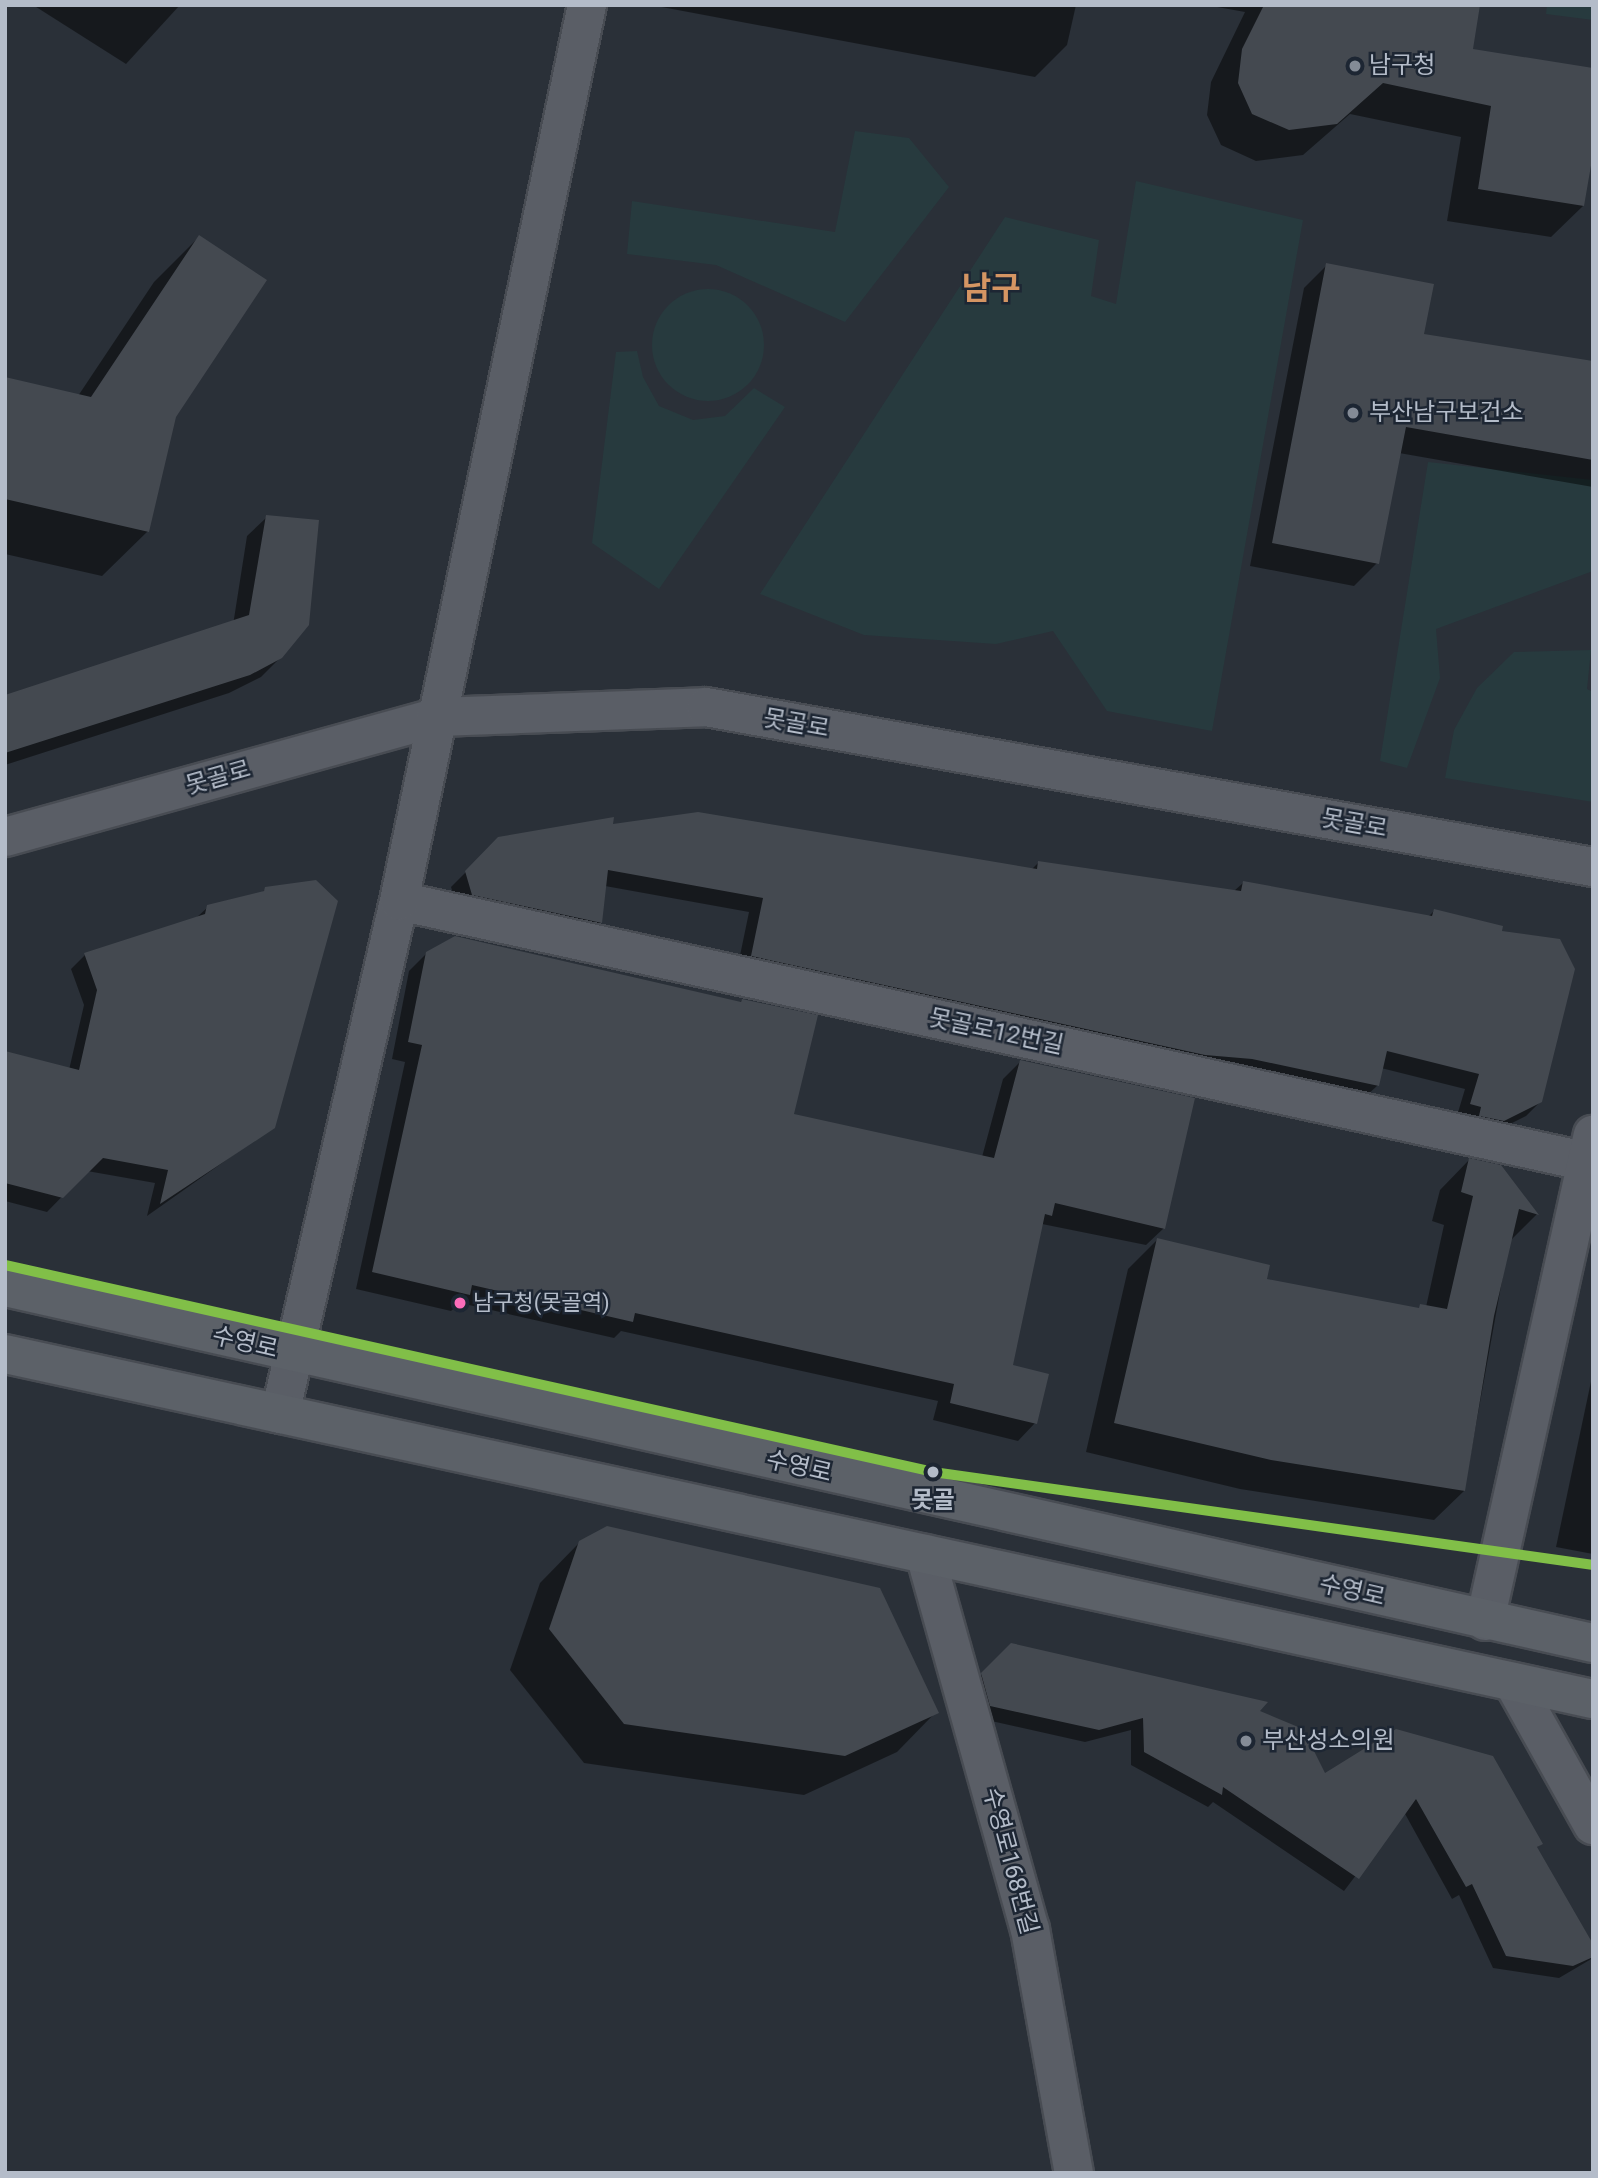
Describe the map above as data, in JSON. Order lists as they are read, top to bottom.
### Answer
{
  "streets": {
    "main road": ["수영로"],
    "street": ["못골로", "못골로12번길", "수영로168번길"]
  },
  "districts": ["남구"],
  "places": [
    "남구청",
    "부산남구보건소",
    "남구청(못골역)",
    "못골",
    "부산성소의원"
  ]
}
